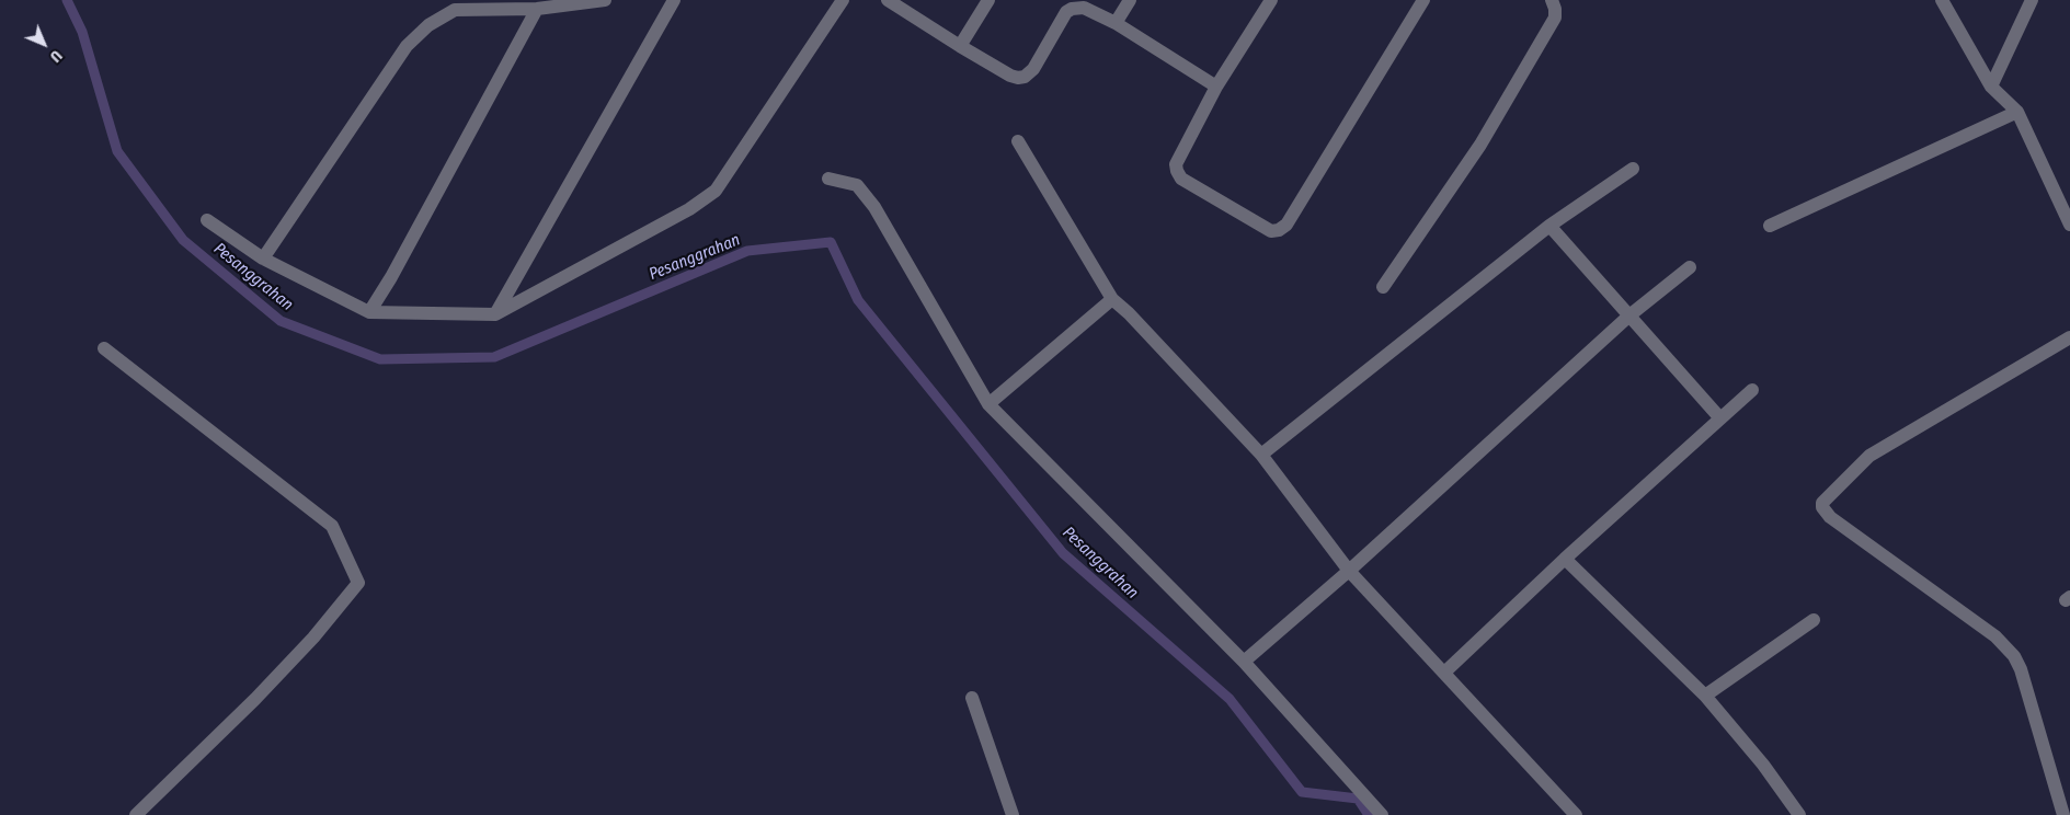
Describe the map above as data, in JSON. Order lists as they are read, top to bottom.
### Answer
{
  "water": ["Pesanggrahan"],
  "north": "bottom right"
}
